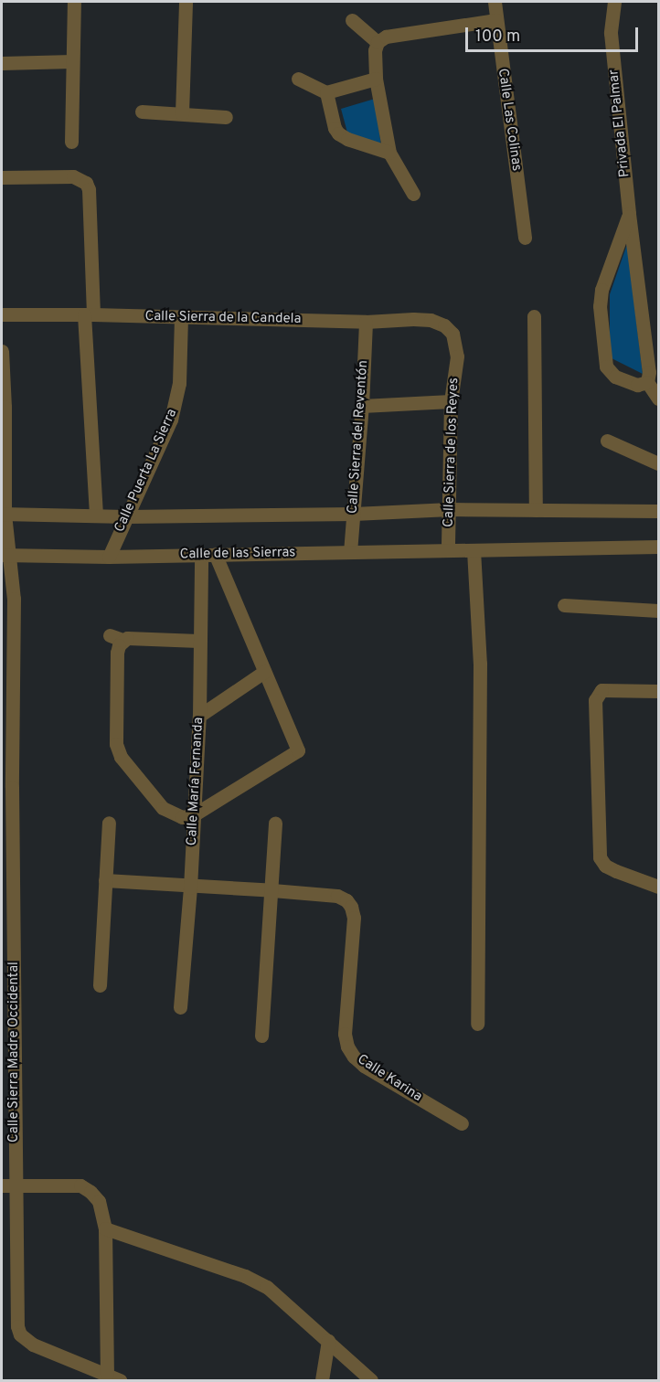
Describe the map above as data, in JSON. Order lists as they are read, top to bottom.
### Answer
{
  "streets": {
    "street": [
      "Calle Las Colinas",
      "Privada El Palmar",
      "Calle Sierra de la Candela",
      "Calle Sierra del Reventón",
      "Calle Sierra de los Reyes",
      "Calle Puerta La Sierra",
      "Calle de las Sierras",
      "Calle María Fernanda",
      "Calle Sierra Madre Occidental",
      "Calle Karina"
    ]
  },
  "crossings": [
    ["Calle Sierra de la Candela", "Calle Sierra del Reventón"],
    ["Calle Sierra de la Candela", "Calle Sierra de los Reyes"],
    ["Calle Sierra de la Candela", "Calle Puerta La Sierra"],
    ["Calle Sierra del Reventón", "Calle de las Sierras"],
    ["Calle Sierra de los Reyes", "Calle de las Sierras"],
    ["Calle Puerta La Sierra", "Calle de las Sierras"],
    ["Calle de las Sierras", "Calle María Fernanda"],
    ["Calle de las Sierras", "Calle Sierra Madre Occidental"]
  ],
  "scale_bar": "100 m"
}
